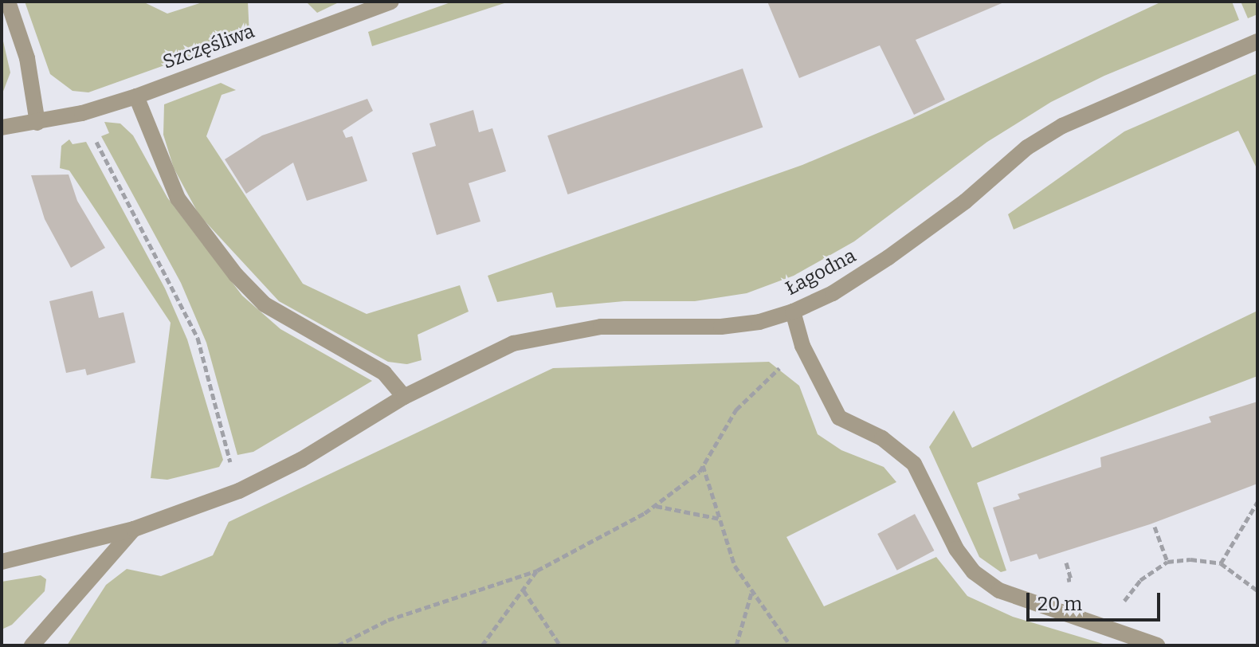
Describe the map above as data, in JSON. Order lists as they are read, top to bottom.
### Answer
{
  "streets": {
    "street": ["Szczęśliwa", "Łagodna"]
  },
  "scale_bar": "20 m"
}
